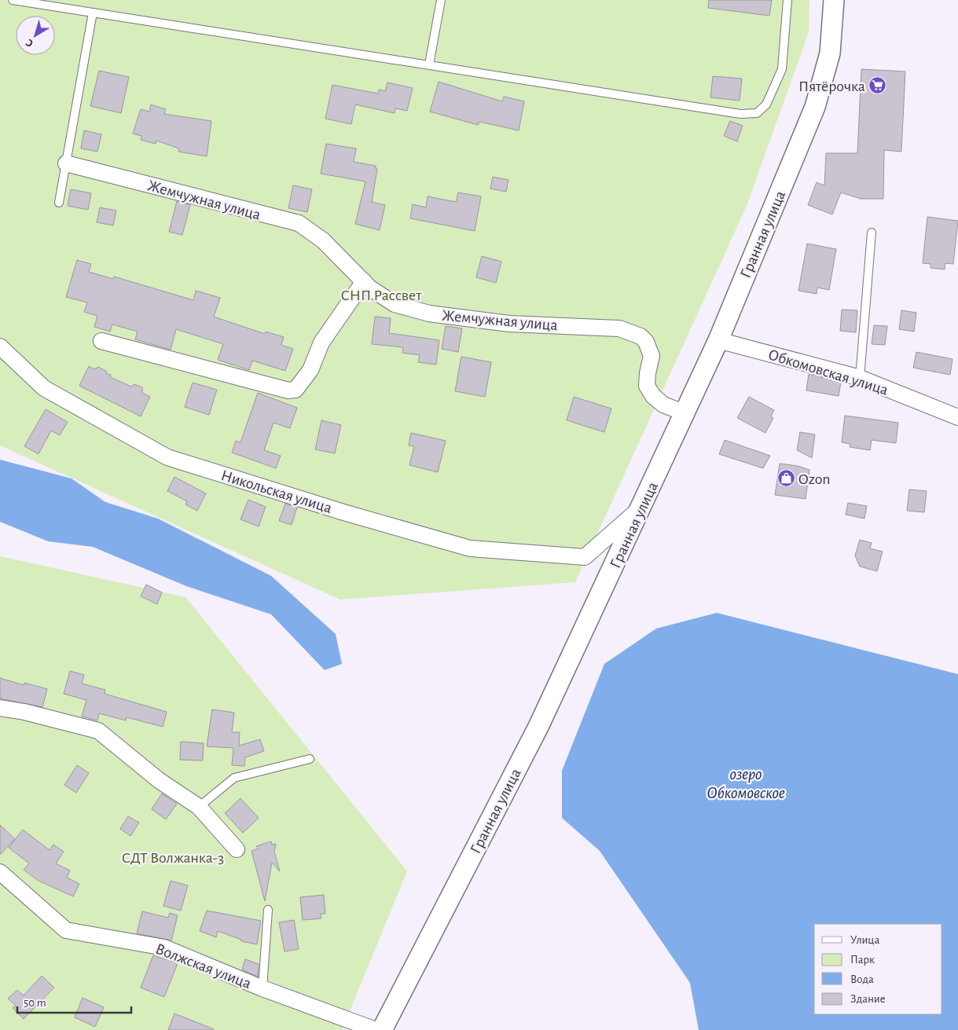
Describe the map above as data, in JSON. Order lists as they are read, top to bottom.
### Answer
{
  "streets": {
    "street": [
      "Жемчужная улица",
      "Гранная улица",
      "Обкомовская улица",
      "Никольская улица",
      "Волжская улица"
    ]
  },
  "crossings": [
    ["Жемчужная улица", "Гранная улица"],
    ["Гранная улица", "Обкомовская улица"],
    ["Гранная улица", "Никольская улица"]
  ],
  "water": ["озеро Обкомовское"],
  "parks": ["СНП Рассвет", "СДТ Волжанка-3"],
  "places": {
    "supermarket": ["Пятёрочка"],
    "shop": ["Ozon"]
  },
  "legend": [
    "Улица",
    "Парк",
    "Вода",
    "Здание"
  ],
  "scale_bar": "50 m",
  "north": "bottom left"
}
